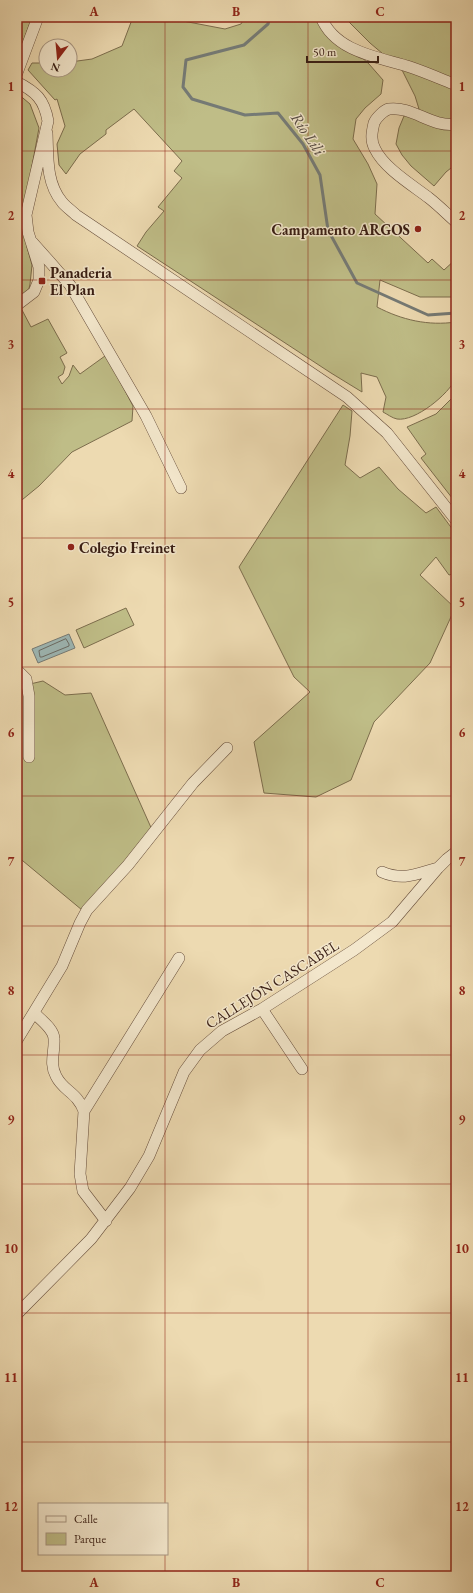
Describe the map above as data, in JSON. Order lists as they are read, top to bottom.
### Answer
{
  "streets": {
    "street": ["CALLEJÓN CASCABEL"]
  },
  "water": ["Río Lili"],
  "places": {
    "other": ["Campamento ARGOS", "Colegio Freinet"],
    "transit": ["Panaderia El Plan"]
  },
  "legend": ["Calle", "Parque"],
  "scale_bar": "50 m",
  "north": "bottom",
  "grid": {
    "columns": ["A", "B", "C"],
    "rows": [
      "1",
      "2",
      "3",
      "4",
      "5",
      "6",
      "7",
      "8",
      "9",
      "10",
      "11",
      "12"
    ]
  }
}
